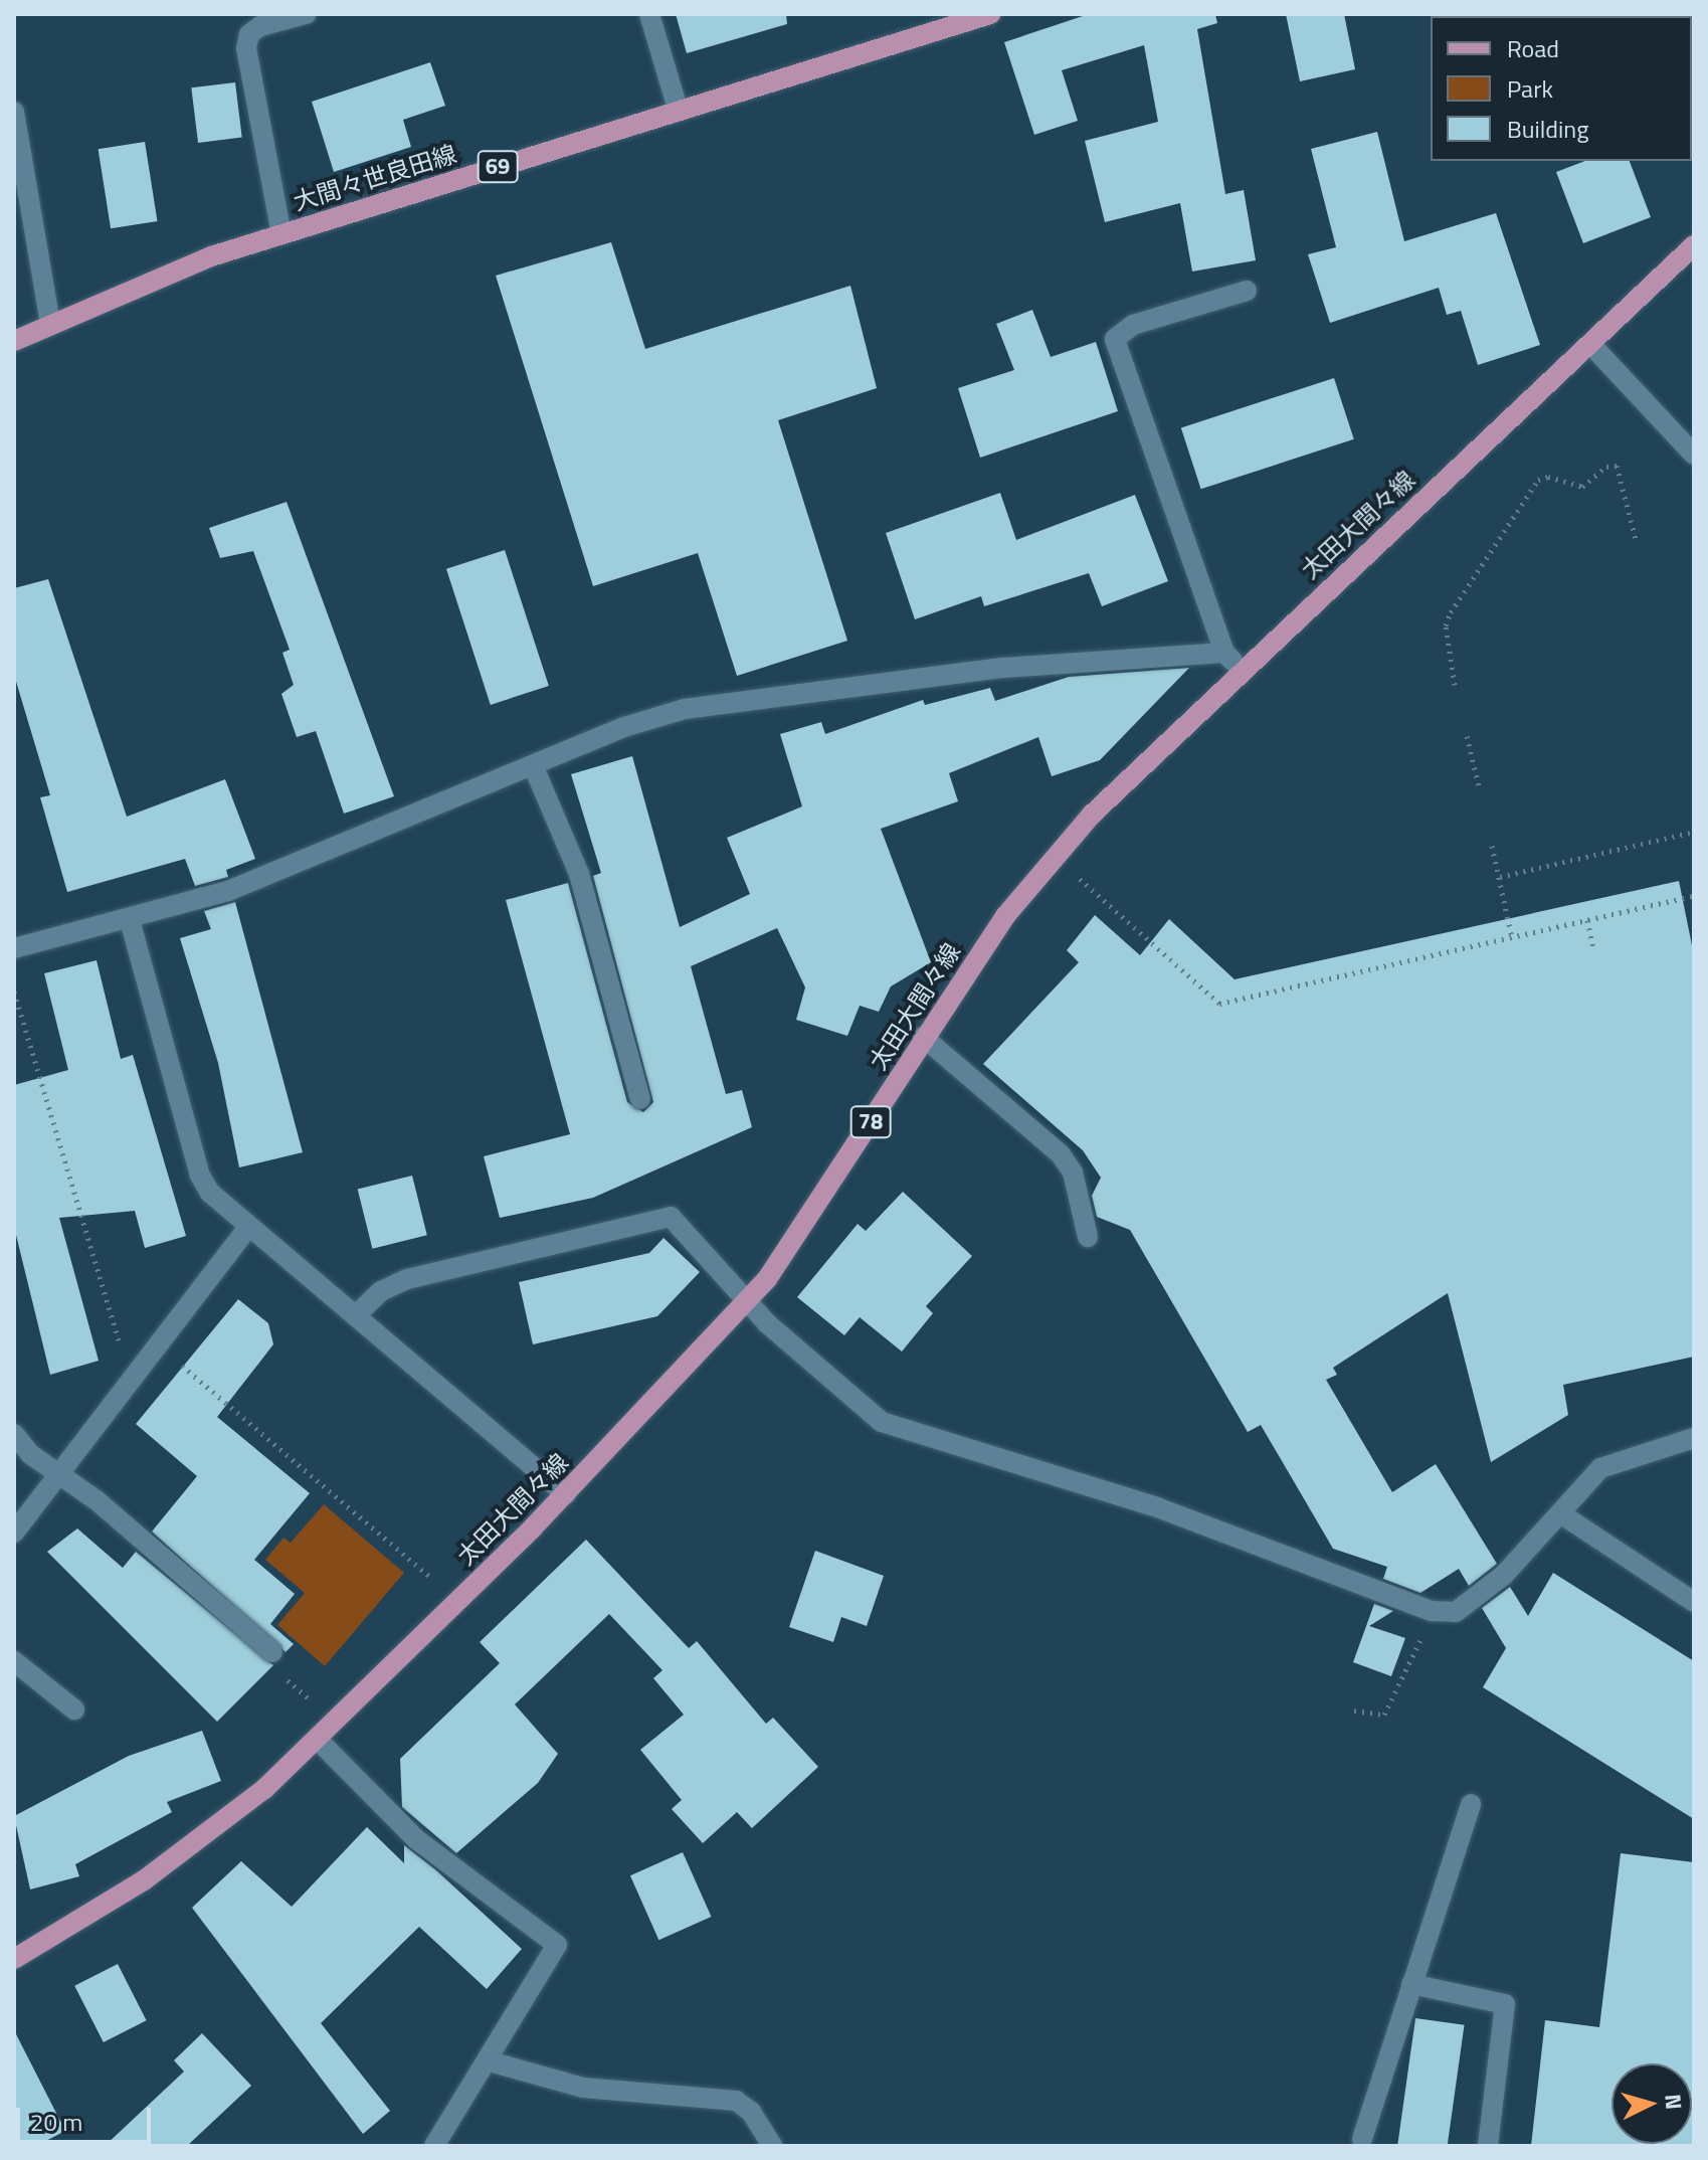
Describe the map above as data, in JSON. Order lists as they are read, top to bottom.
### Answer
{
  "streets": {
    "main road": [
      "69",
      "大間々世良田線",
      "太田大間々線",
      "78"
    ]
  },
  "legend": ["Road", "Park", "Building"],
  "scale_bar": "20 m",
  "north": "right"
}
